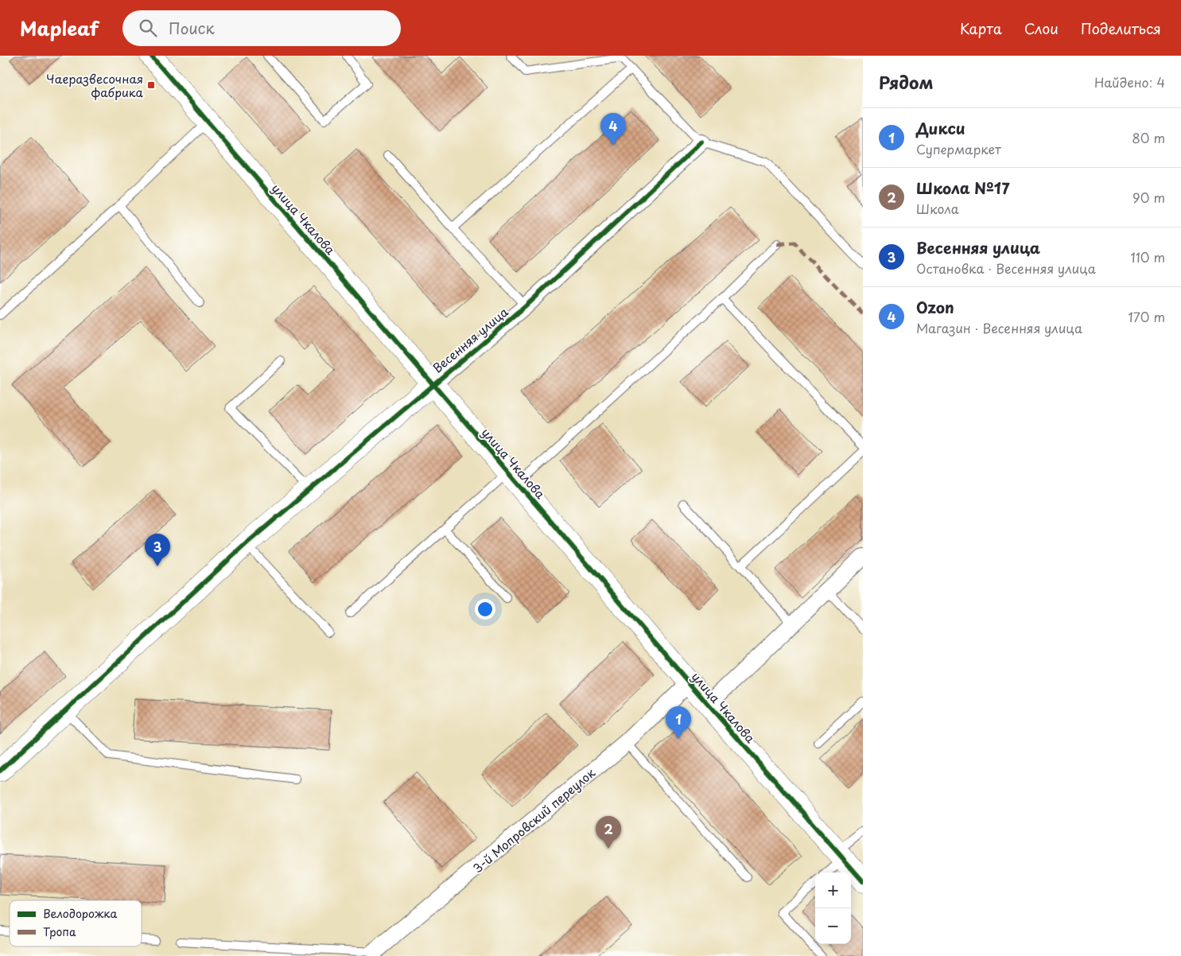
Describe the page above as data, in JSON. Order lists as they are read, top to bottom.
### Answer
{
  "streets": {
    "street": ["улица Чкалова", "Весенняя улица", "3-й Мопровский переулок"]
  },
  "crossings": [
    ["улица Чкалова", "Весенняя улица"],
    ["улица Чкалова", "3-й Мопровский переулок"]
  ],
  "places": {
    "transit": ["Чаеразвесочная фабрика"]
  },
  "legend": ["Велодорожка", "Тропа"],
  "page": {
    "header": "Mapleaf",
    "search": "Поиск",
    "nav": ["Карта", "Слои", "Поделиться"],
    "heading": ["Рядом", "Найдено: 4"],
    "list": [
      {
        "mark": "1",
        "name": "Дикси",
        "note": "Супермаркет",
        "value": "80 m"
      },
      {
        "mark": "2",
        "name": "Школа №17",
        "note": "Школа",
        "value": "90 m"
      },
      {
        "mark": "3",
        "name": "Весенняя улица",
        "note": "Остановка · Весенняя улица",
        "value": "110 m"
      },
      {
        "mark": "4",
        "name": "Ozon",
        "note": "Магазин · Весенняя улица",
        "value": "170 m"
      }
    ],
    "pins": [
      "4",
      "3",
      "1",
      "2"
    ],
    "map_buttons": ["+", "−"]
  }
}
